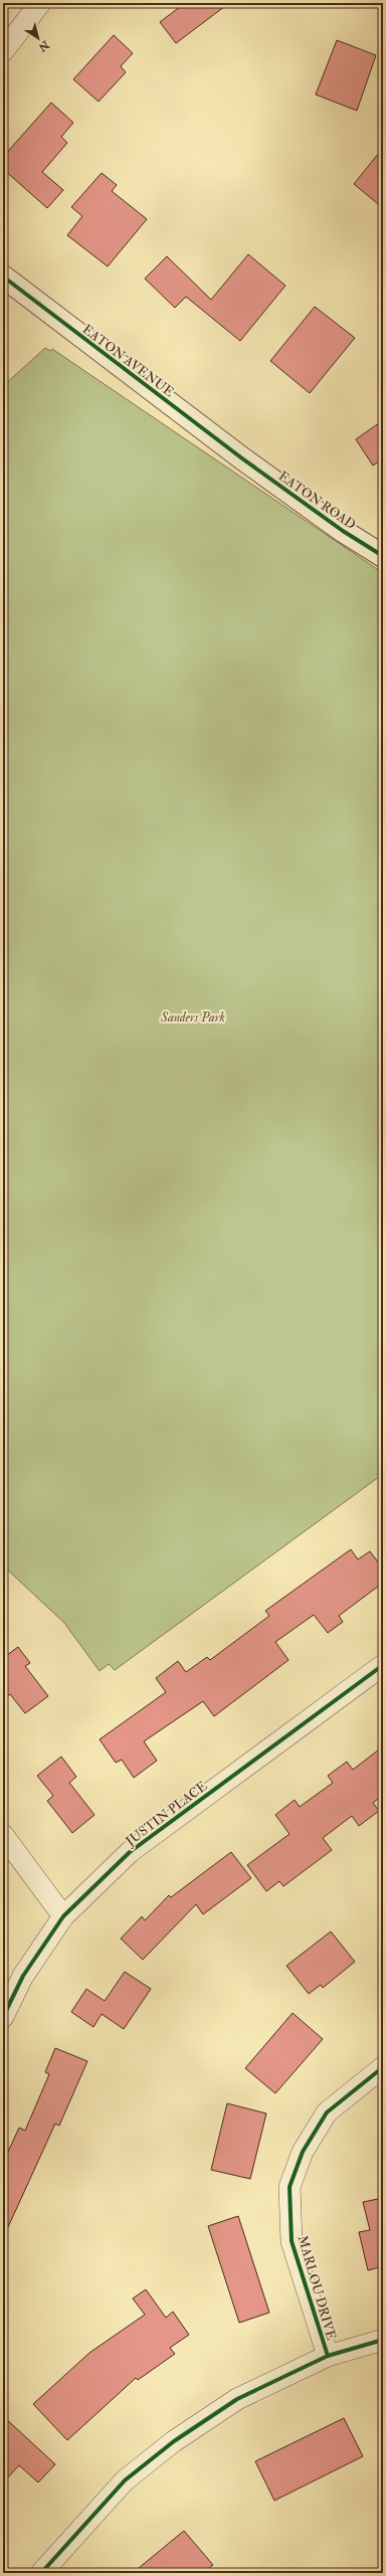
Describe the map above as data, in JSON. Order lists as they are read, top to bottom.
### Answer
{
  "streets": {
    "street": [
      "EATON AVENUE",
      "EATON ROAD",
      "JUSTIN PLACE",
      "MARLOU DRIVE"
    ]
  },
  "crossings": [
    ["EATON AVENUE", "EATON ROAD"]
  ],
  "parks": ["Sanders Park"],
  "north": "bottom right"
}
